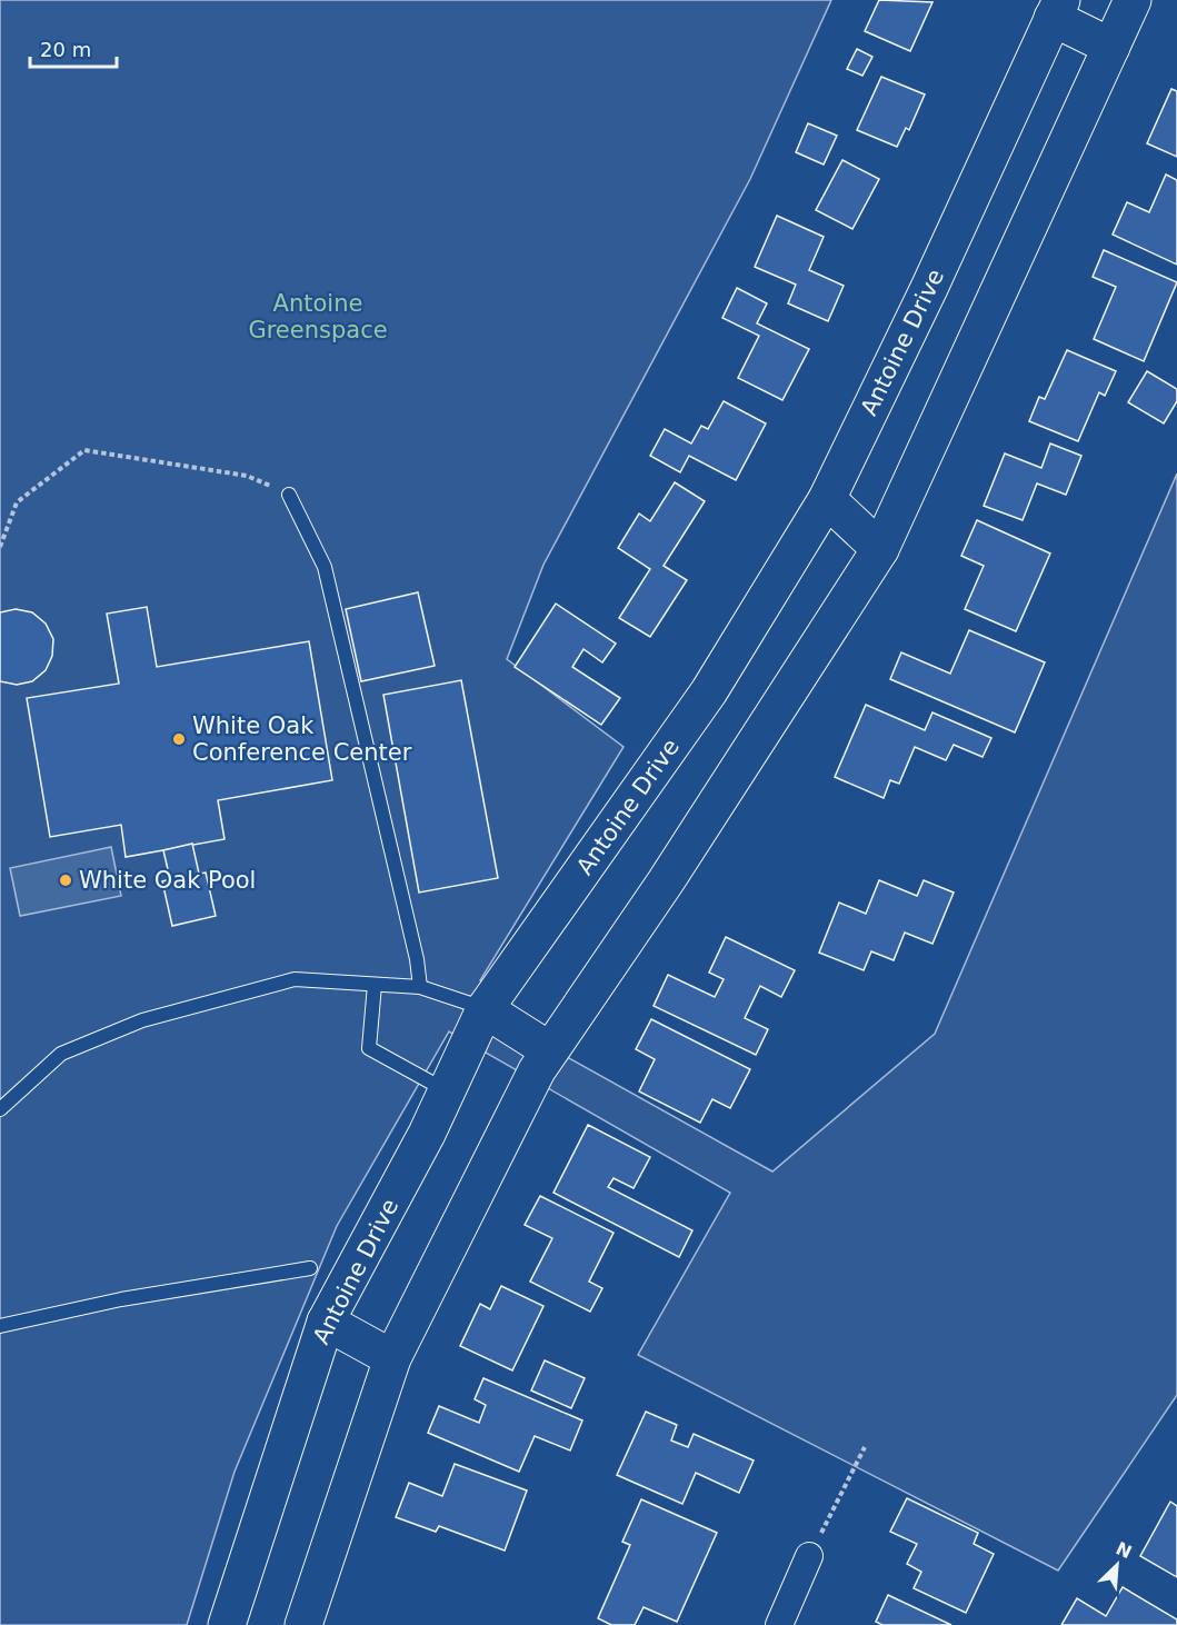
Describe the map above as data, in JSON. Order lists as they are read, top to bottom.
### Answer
{
  "streets": {
    "main road": ["Antoine Drive"]
  },
  "parks": ["Antoine Greenspace"],
  "places": ["White Oak Conference Center", "White Oak Pool"],
  "scale_bar": "20 m",
  "north": "top right"
}
